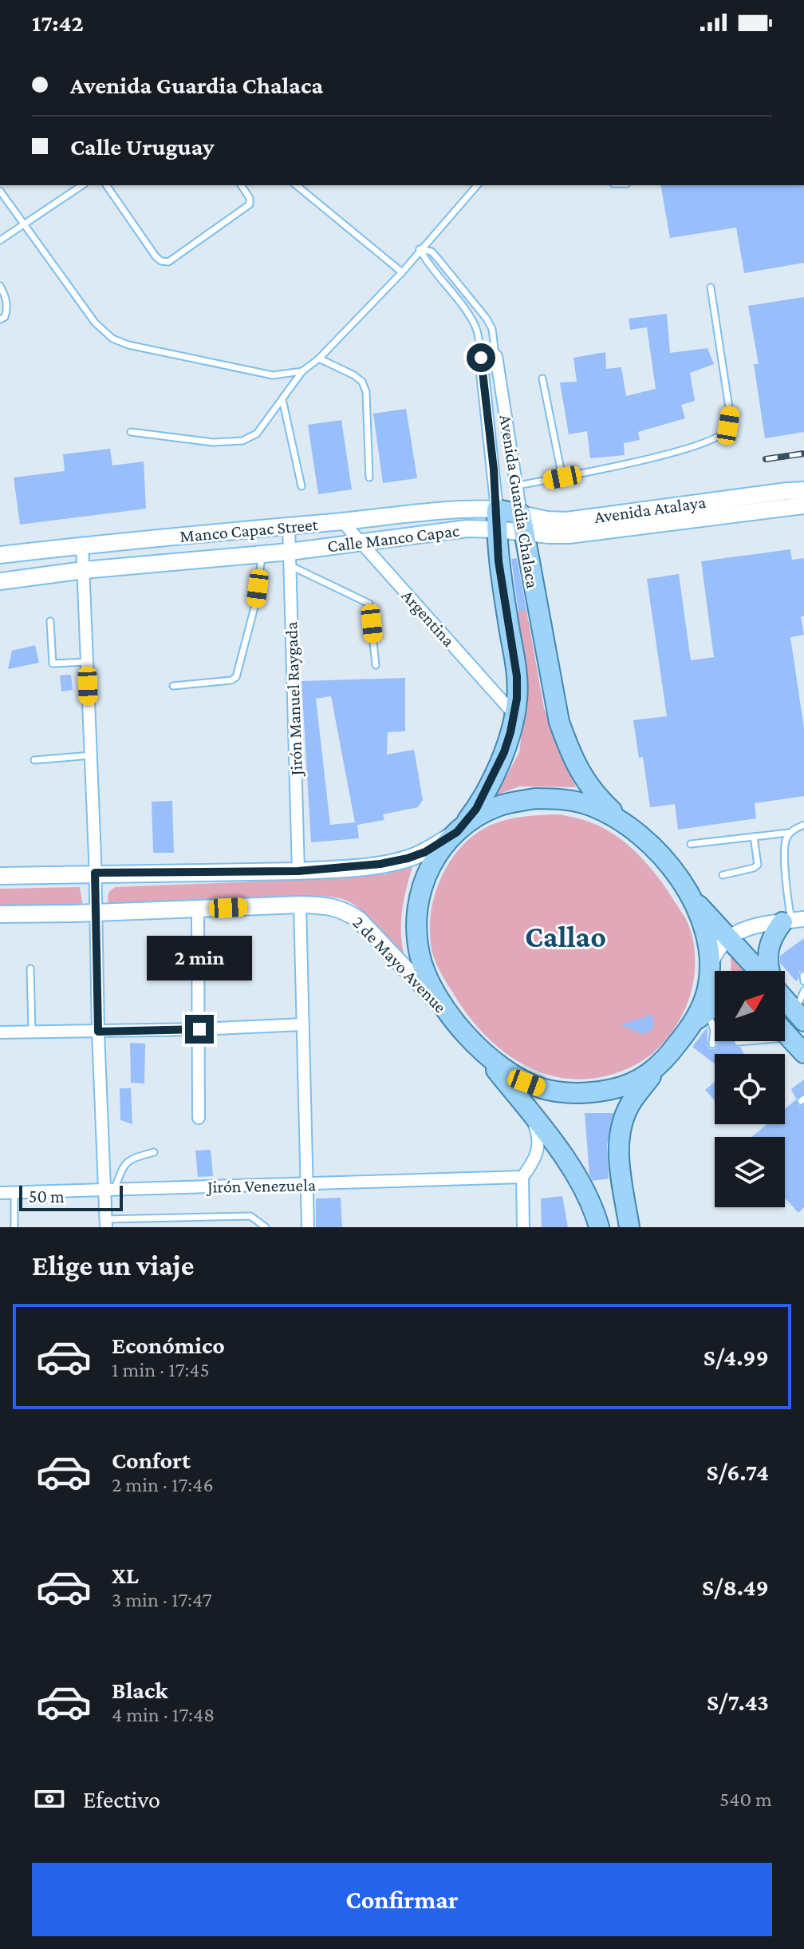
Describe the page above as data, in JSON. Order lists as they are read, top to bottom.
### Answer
{
  "streets": {
    "main road": [
      "Avenida Guardia Chalaca",
      "Avenida Atalaya",
      "Manco Capac Street",
      "Calle Manco Capac",
      "2 de Mayo Avenue"
    ],
    "street": ["Argentina", "Jirón Manuel Raygada", "Jirón Venezuela"]
  },
  "crossings": [
    ["Avenida Guardia Chalaca", "Avenida Atalaya"],
    ["Avenida Guardia Chalaca", "Manco Capac Street"],
    ["Avenida Guardia Chalaca", "Calle Manco Capac"],
    ["Avenida Guardia Chalaca", "Argentina"],
    ["Avenida Atalaya", "Manco Capac Street"],
    ["Avenida Atalaya", "Calle Manco Capac"],
    ["Manco Capac Street", "Calle Manco Capac"],
    ["Manco Capac Street", "Argentina"],
    ["Manco Capac Street", "Jirón Manuel Raygada"],
    ["Calle Manco Capac", "Argentina"],
    ["Calle Manco Capac", "Jirón Manuel Raygada"]
  ],
  "districts": ["Callao"],
  "scale_bar": "50 m",
  "north": "top right",
  "page": {
    "status": "17:42",
    "banner": ["Avenida Guardia Chalaca", "Calle Uruguay"],
    "bubble": "2 min",
    "scale": "50 m",
    "heading": "Elige un viaje",
    "list": [
      {
        "name": "Económico",
        "note": "1 min · 17:45",
        "value": "S/4.99"
      },
      {
        "name": "Confort",
        "note": "2 min · 17:46",
        "value": "S/6.74"
      },
      {
        "name": "XL",
        "note": "3 min · 17:47",
        "value": "S/8.49"
      },
      {
        "name": "Black",
        "note": "4 min · 17:48",
        "value": "S/7.43"
      }
    ],
    "pay": ["Efectivo", "540 m"],
    "buttons": "Confirmar"
  }
}
